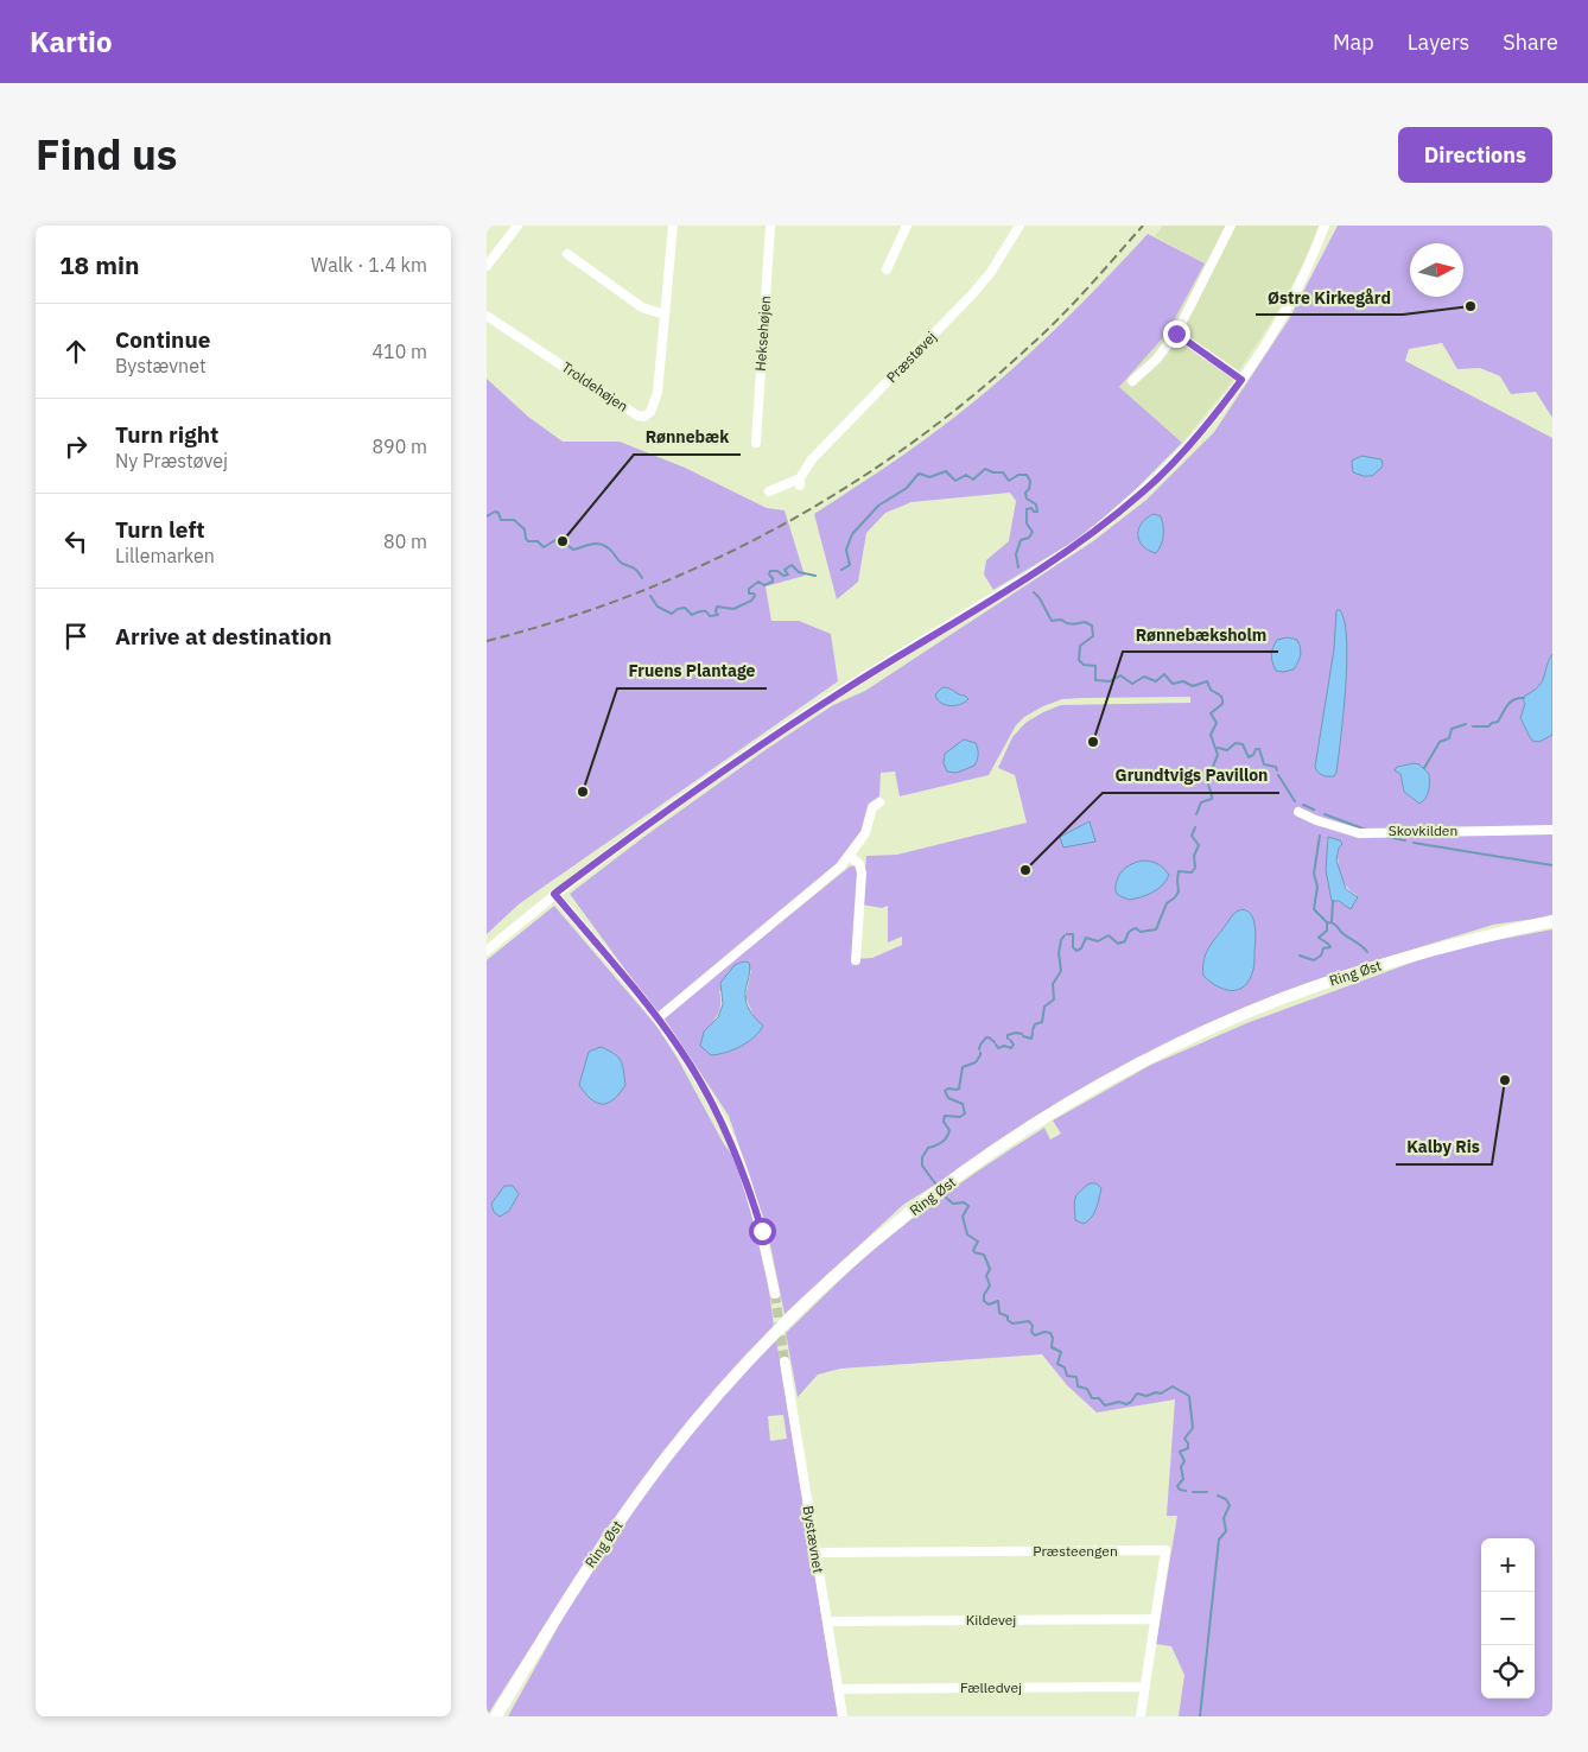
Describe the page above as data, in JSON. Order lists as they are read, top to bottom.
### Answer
{
  "streets": {
    "main road": ["Ring Øst"],
    "street": [
      "Heksehøjen",
      "Præstøvej",
      "Troldehøjen",
      "Skovkilden",
      "Bystævnet",
      "Præsteengen",
      "Kildevej",
      "Fælledvej"
    ]
  },
  "crossings": [
    ["Bystævnet", "Præsteengen"],
    ["Bystævnet", "Kildevej"],
    ["Bystævnet", "Fælledvej"],
    ["Præsteengen", "Kildevej"],
    ["Præsteengen", "Fælledvej"]
  ],
  "places": [
    "Østre Kirkegård",
    "Rønnebæk",
    "Rønnebæksholm",
    "Fruens Plantage",
    "Grundtvigs Pavillon",
    "Kalby Ris"
  ],
  "north": "right",
  "page": {
    "header": "Kartio",
    "nav": ["Map", "Layers", "Share"],
    "title": "Find us",
    "buttons": "Directions",
    "heading": ["18 min", "Walk · 1.4 km"],
    "list": [
      ["Continue", "Bystævnet", "410 m"],
      ["Turn right", "Ny Præstøvej", "890 m"],
      ["Turn left", "Lillemarken", "80 m"],
      "Arrive at destination"
    ],
    "map_buttons": ["+", "−"]
  }
}
